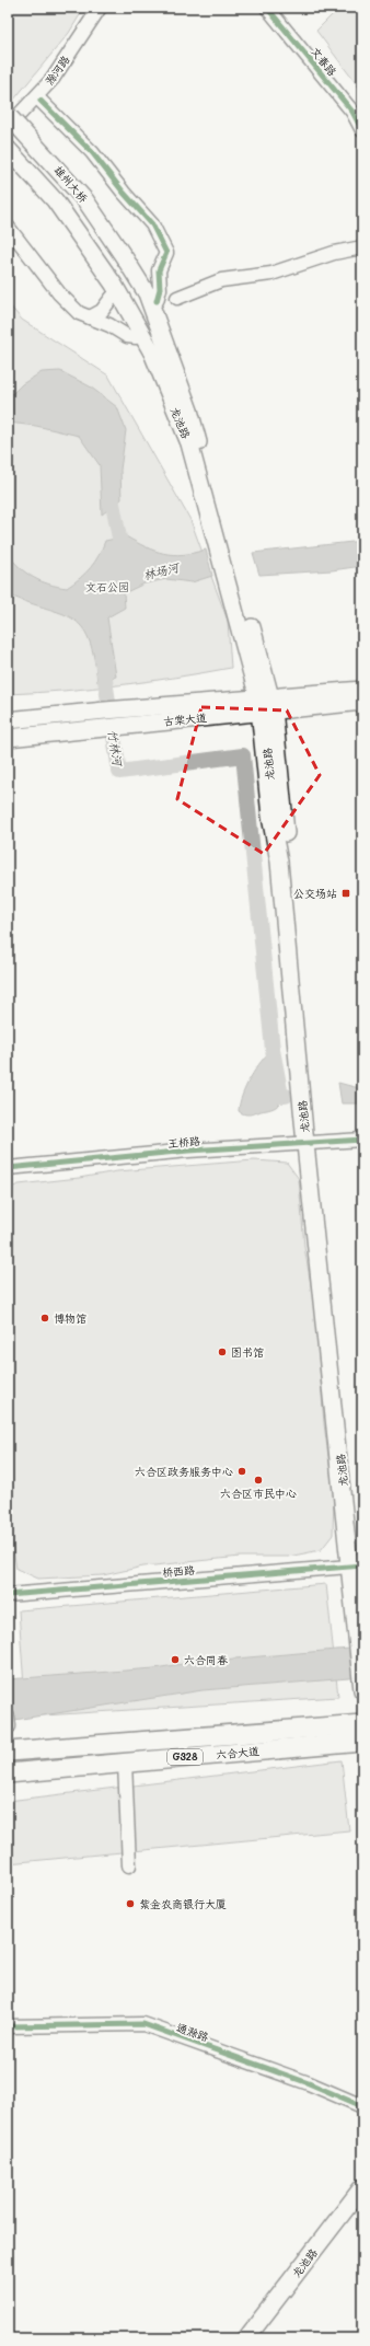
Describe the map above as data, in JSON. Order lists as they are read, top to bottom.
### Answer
{
  "streets": {
    "highway": ["六合大道", "G328"],
    "main road": ["雄州大桥", "龙池路", "古棠大道"],
    "street": [
      "文春路",
      "滁河路",
      "王桥路",
      "桥西路",
      "通滁路"
    ]
  },
  "crossings": [
    ["雄州大桥", "龙池路"],
    ["龙池路", "古棠大道"],
    ["龙池路", "王桥路"],
    ["龙池路", "桥西路"]
  ],
  "water": ["林场河", "竹林河"],
  "parks": ["文石公园"],
  "places": {
    "transit": ["公交场站"],
    "other": [
      "博物馆",
      "图书馆",
      "六合区政务服务中心",
      "六合区市民中心",
      "六合同春",
      "紫金农商银行大厦"
    ]
  }
}
